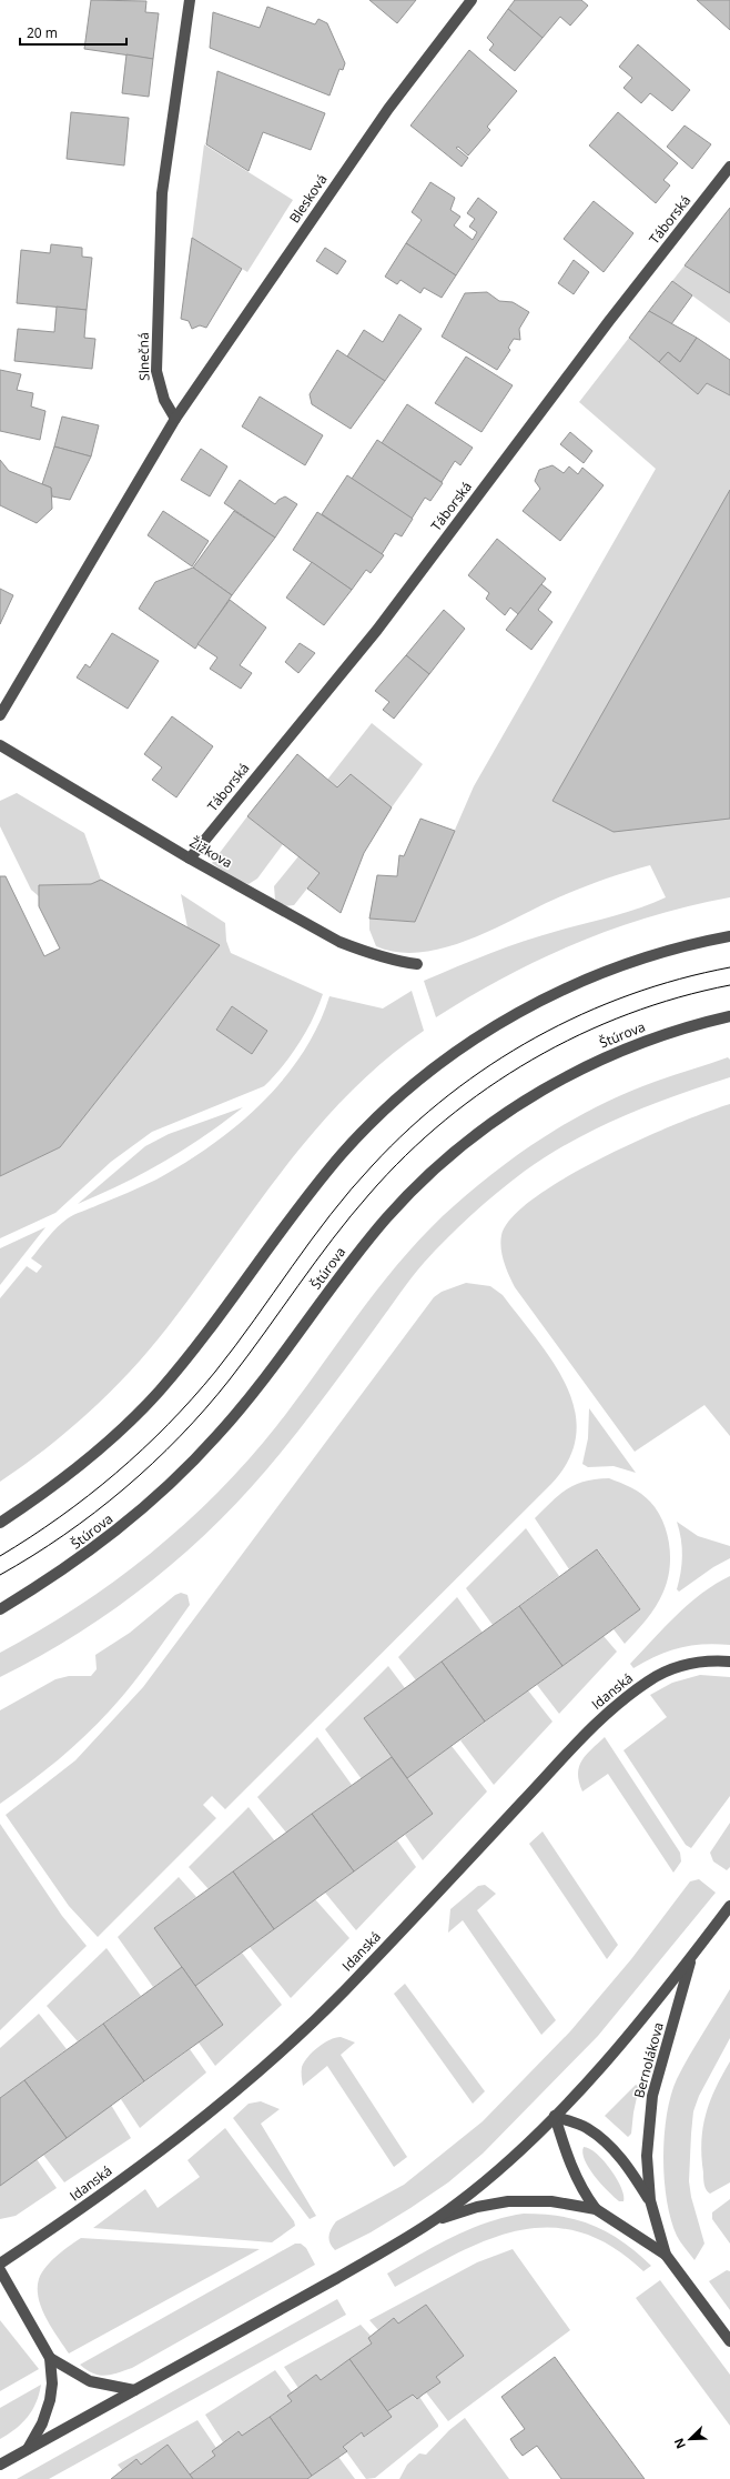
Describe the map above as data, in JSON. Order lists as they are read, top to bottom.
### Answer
{
  "streets": {
    "street": [
      "Blesková",
      "Táborská",
      "Slnečná",
      "Žižkova",
      "Štúrova",
      "Idanská",
      "Bernolákova"
    ]
  },
  "crossings": [
    ["Blesková", "Slnečná"],
    ["Táborská", "Žižkova"]
  ],
  "scale_bar": "20 m",
  "north": "bottom left"
}
